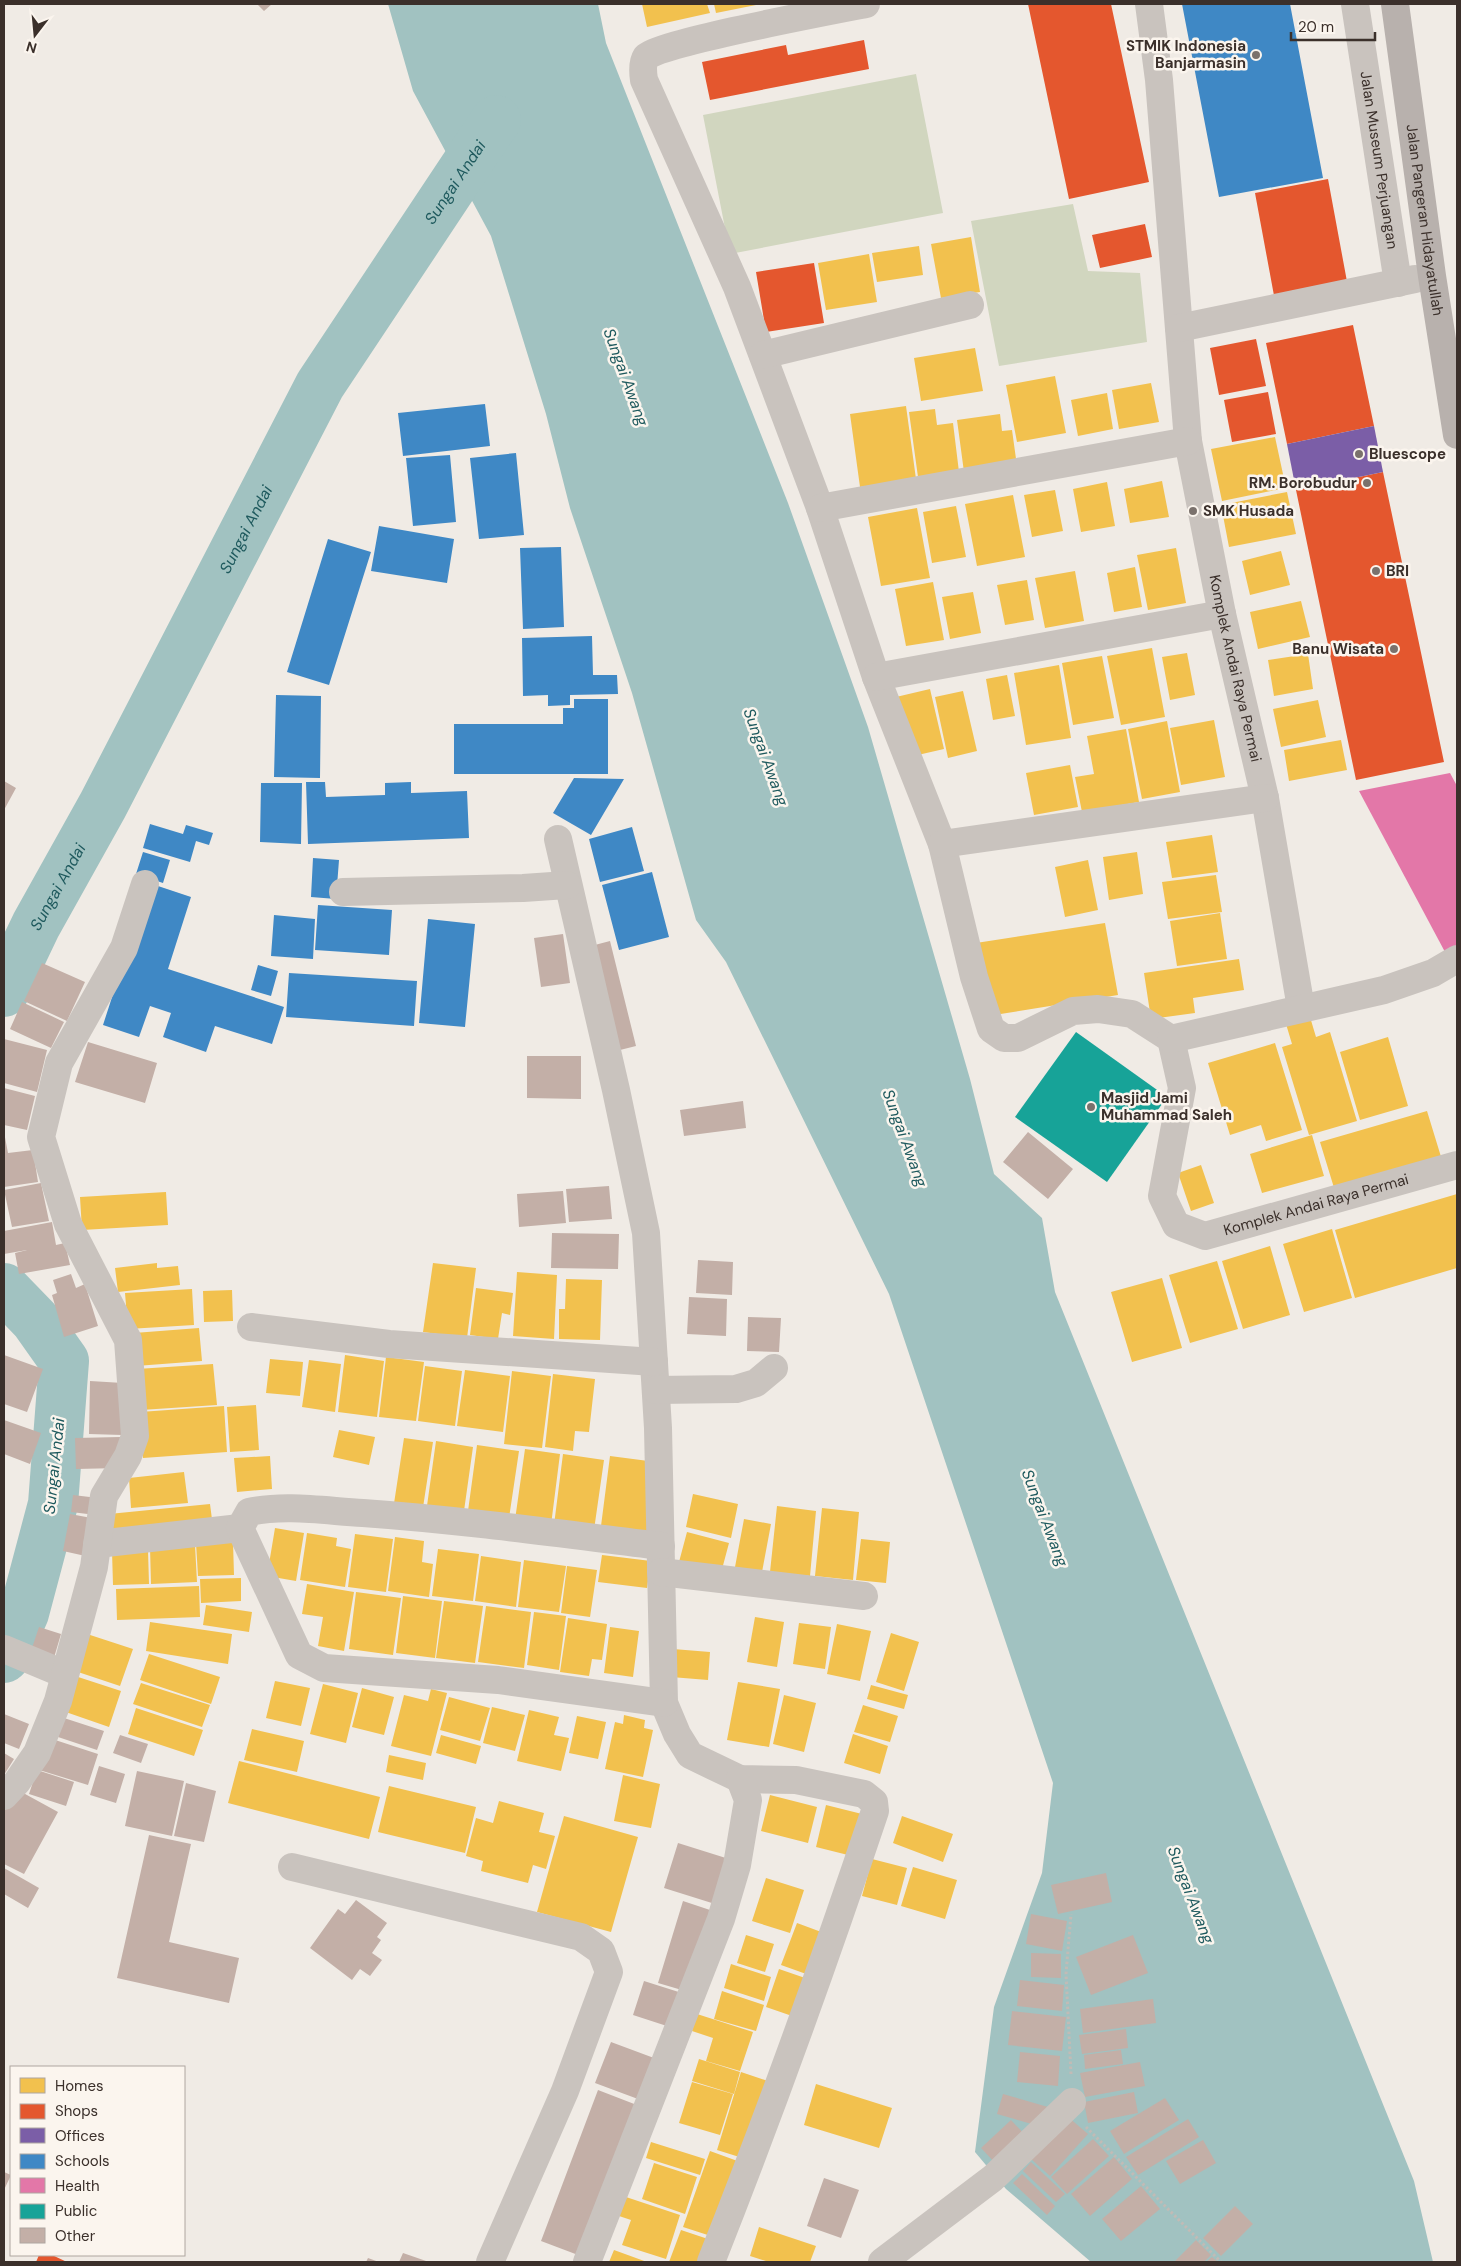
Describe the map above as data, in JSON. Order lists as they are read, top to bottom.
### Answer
{
  "streets": {
    "main road": ["Jalan Pangeran Hidayatullah"],
    "street": ["Jalan Museum Perjuangan", "Komplek Andai Raya Permai"]
  },
  "water": ["Sungai Andai", "Sungai Awang"],
  "places": [
    "STMIK Indonesia Banjarmasin",
    "Bluescope",
    "RM. Borobudur",
    "SMK Husada",
    "BRI",
    "Banu Wisata",
    "Masjid Jami Muhammad Saleh"
  ],
  "legend": [
    "Homes",
    "Shops",
    "Offices",
    "Schools",
    "Health",
    "Public",
    "Other"
  ],
  "scale_bar": "20 m",
  "north": "bottom"
}
